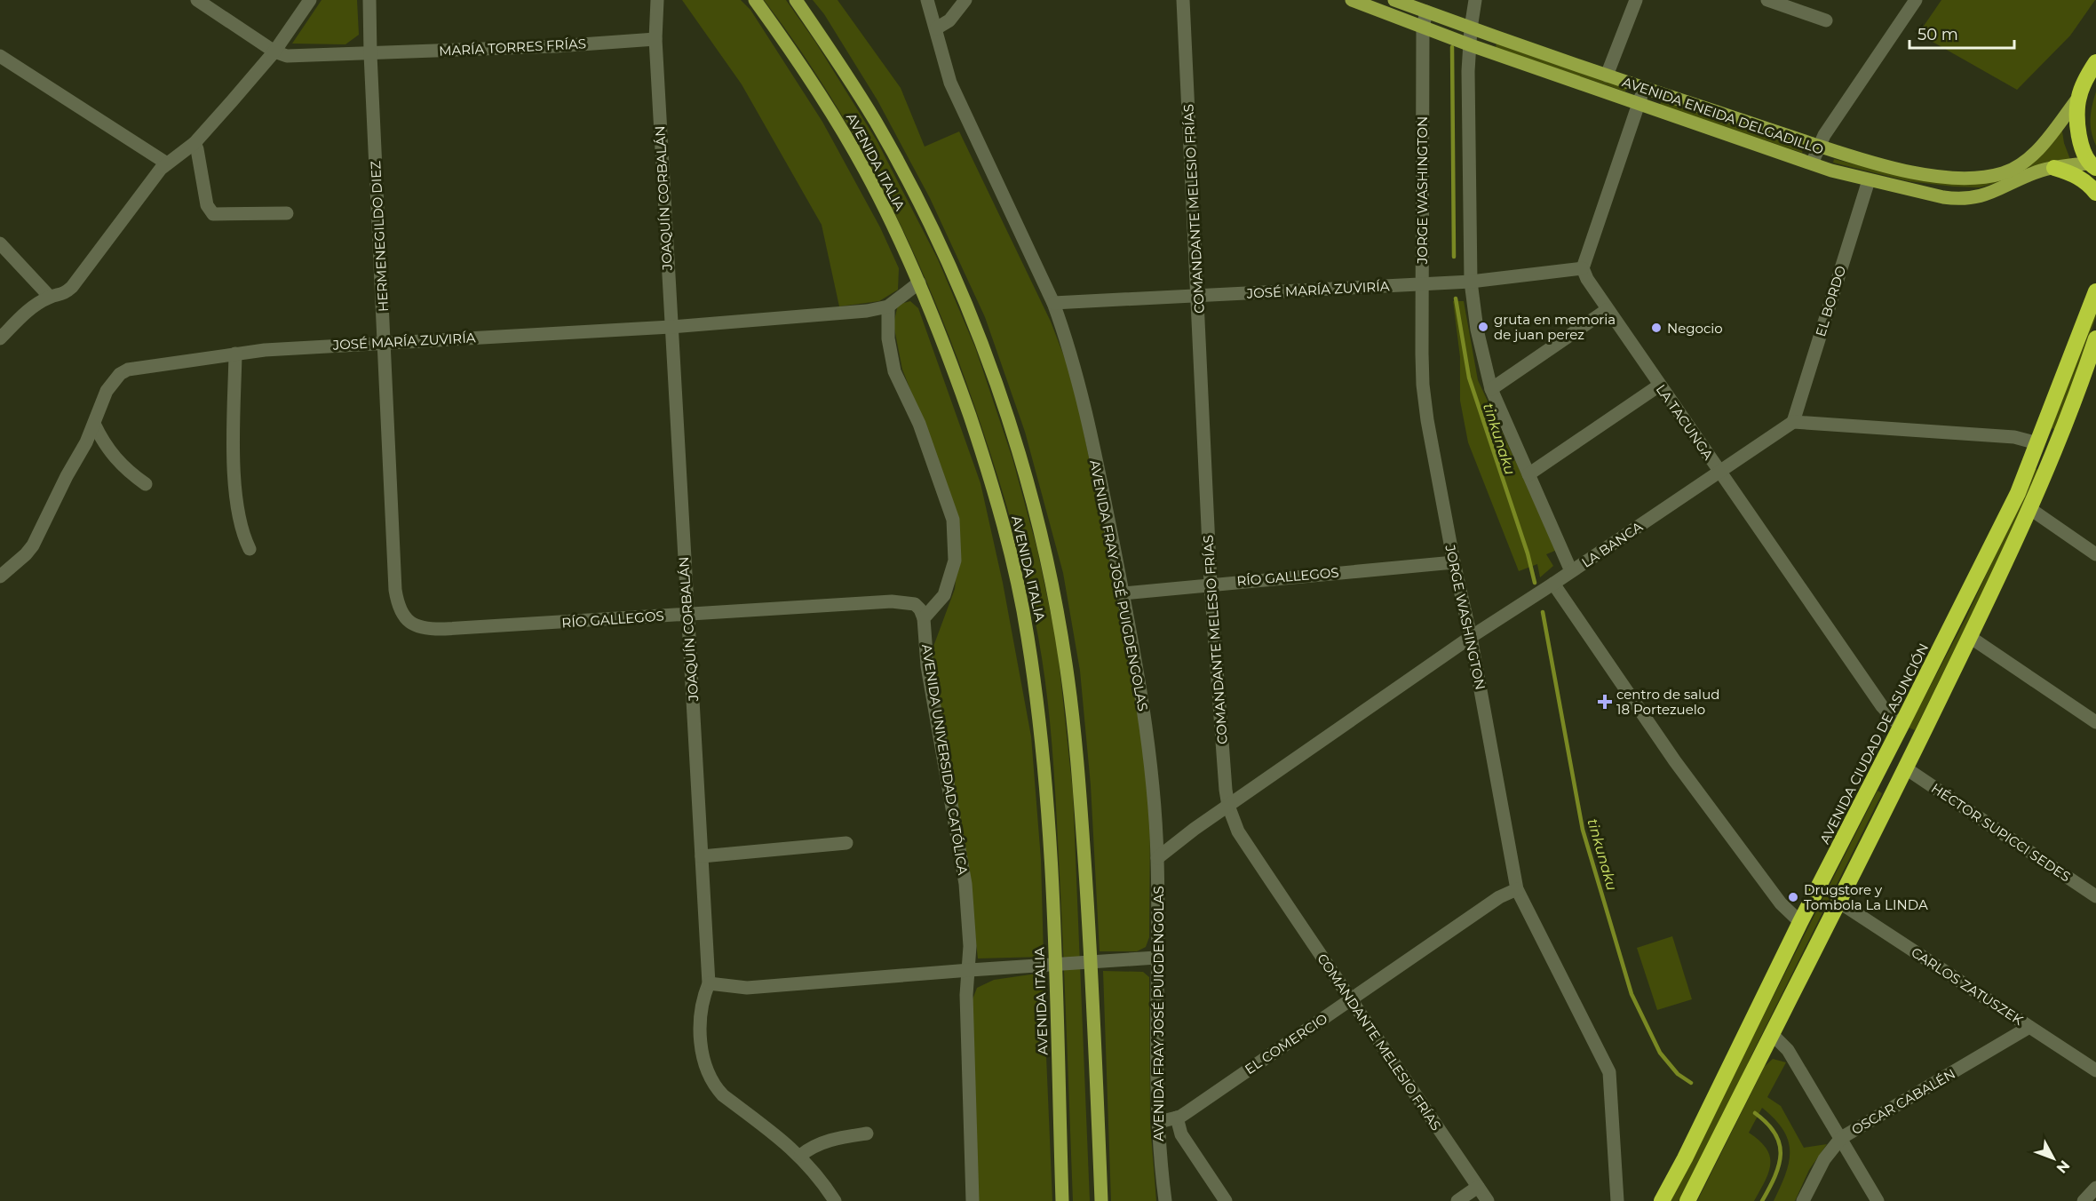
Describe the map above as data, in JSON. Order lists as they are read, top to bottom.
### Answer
{
  "streets": {
    "highway": ["AVENIDA CIUDAD DE ASUNCIÓN"],
    "main road": ["AVENIDA ENEIDA DELGADILLO", "AVENIDA ITALIA"],
    "street": [
      "MARÍA TORRES FRÍAS",
      "JORGE WASHINGTON",
      "JOAQUÍN CORBALÁN",
      "COMANDANTE MELESIO FRÍAS",
      "HERMENEGILDO DIEZ",
      "JOSÉ MARÍA ZUVIRÍA",
      "EL BORDO",
      "LA TACUNGA",
      "LA BANCA",
      "RÍO GALLEGOS",
      "AVENIDA FRAY JOSÉ PUIGDENGOLAS",
      "AVENIDA UNIVERSIDAD CATÓLICA",
      "HÉCTOR SUPICCI SEDES",
      "CARLOS ZATUSZEK",
      "EL COMERCIO",
      "OSCAR CABALÉN"
    ]
  },
  "crossings": [
    ["MARÍA TORRES FRÍAS", "JOAQUÍN CORBALÁN"],
    ["MARÍA TORRES FRÍAS", "HERMENEGILDO DIEZ"],
    ["AVENIDA ENEIDA DELGADILLO", "JORGE WASHINGTON"],
    ["AVENIDA ENEIDA DELGADILLO", "EL BORDO"],
    ["AVENIDA ITALIA", "JOSÉ MARÍA ZUVIRÍA"],
    ["JORGE WASHINGTON", "JOSÉ MARÍA ZUVIRÍA"],
    ["JORGE WASHINGTON", "LA BANCA"],
    ["JORGE WASHINGTON", "RÍO GALLEGOS"],
    ["JORGE WASHINGTON", "EL COMERCIO"],
    ["JOAQUÍN CORBALÁN", "JOSÉ MARÍA ZUVIRÍA"],
    ["JOAQUÍN CORBALÁN", "RÍO GALLEGOS"],
    ["COMANDANTE MELESIO FRÍAS", "JOSÉ MARÍA ZUVIRÍA"],
    ["COMANDANTE MELESIO FRÍAS", "LA BANCA"],
    ["COMANDANTE MELESIO FRÍAS", "RÍO GALLEGOS"],
    ["COMANDANTE MELESIO FRÍAS", "EL COMERCIO"],
    ["HERMENEGILDO DIEZ", "JOSÉ MARÍA ZUVIRÍA"],
    ["HERMENEGILDO DIEZ", "RÍO GALLEGOS"],
    ["JOSÉ MARÍA ZUVIRÍA", "LA TACUNGA"],
    ["JOSÉ MARÍA ZUVIRÍA", "AVENIDA FRAY JOSÉ PUIGDENGOLAS"],
    ["EL BORDO", "LA BANCA"],
    ["LA TACUNGA", "LA BANCA"],
    ["LA TACUNGA", "AVENIDA CIUDAD DE ASUNCIÓN"],
    ["LA BANCA", "AVENIDA FRAY JOSÉ PUIGDENGOLAS"],
    ["RÍO GALLEGOS", "AVENIDA FRAY JOSÉ PUIGDENGOLAS"],
    ["RÍO GALLEGOS", "AVENIDA UNIVERSIDAD CATÓLICA"],
    ["AVENIDA FRAY JOSÉ PUIGDENGOLAS", "EL COMERCIO"],
    ["CARLOS ZATUSZEK", "OSCAR CABALÉN"]
  ],
  "water": ["tinkunaku"],
  "places": {
    "other": ["gruta en memoria de juan perez", "Negocio", "Drugstore y Tombola La LINDA"],
    "health": ["centro de salud 18 Portezuelo"]
  },
  "scale_bar": "50 m",
  "north": "bottom right"
}
